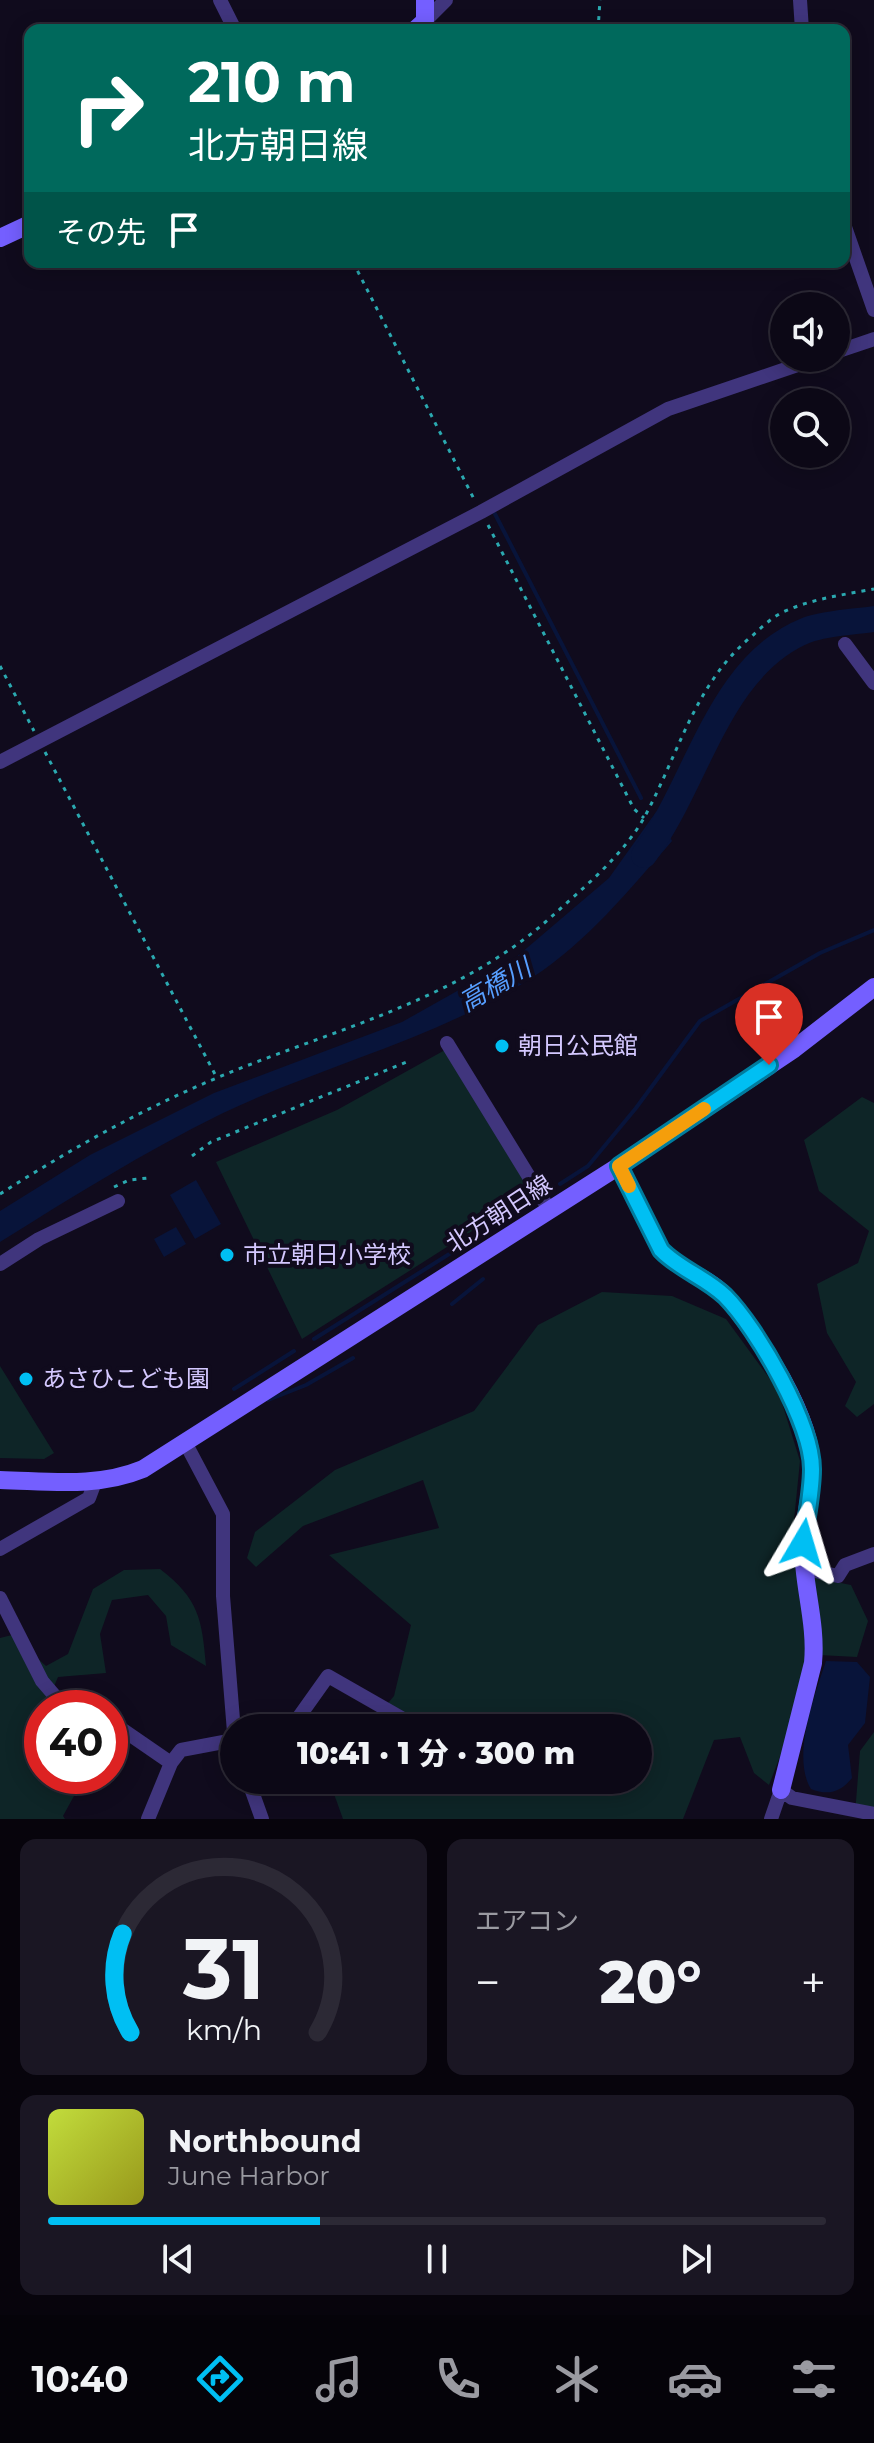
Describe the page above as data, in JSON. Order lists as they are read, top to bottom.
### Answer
{
  "streets": {
    "main road": ["北方朝日線"]
  },
  "water": ["高橋川"],
  "places": ["朝日公民館", "市立朝日小学校", "あさひこども園"],
  "page": {
    "turn": ["210 m", "北方朝日線"],
    "then": "その先",
    "limit": "40",
    "trip": "10:41 · 1 分 · 300 m",
    "tile": "エアコン",
    "heat": ["−", "20°", "+"],
    "song": ["Northbound", "June Harbor"],
    "tabs": "10:40",
    "gauge": ["31", "km/h"]
  }
}
